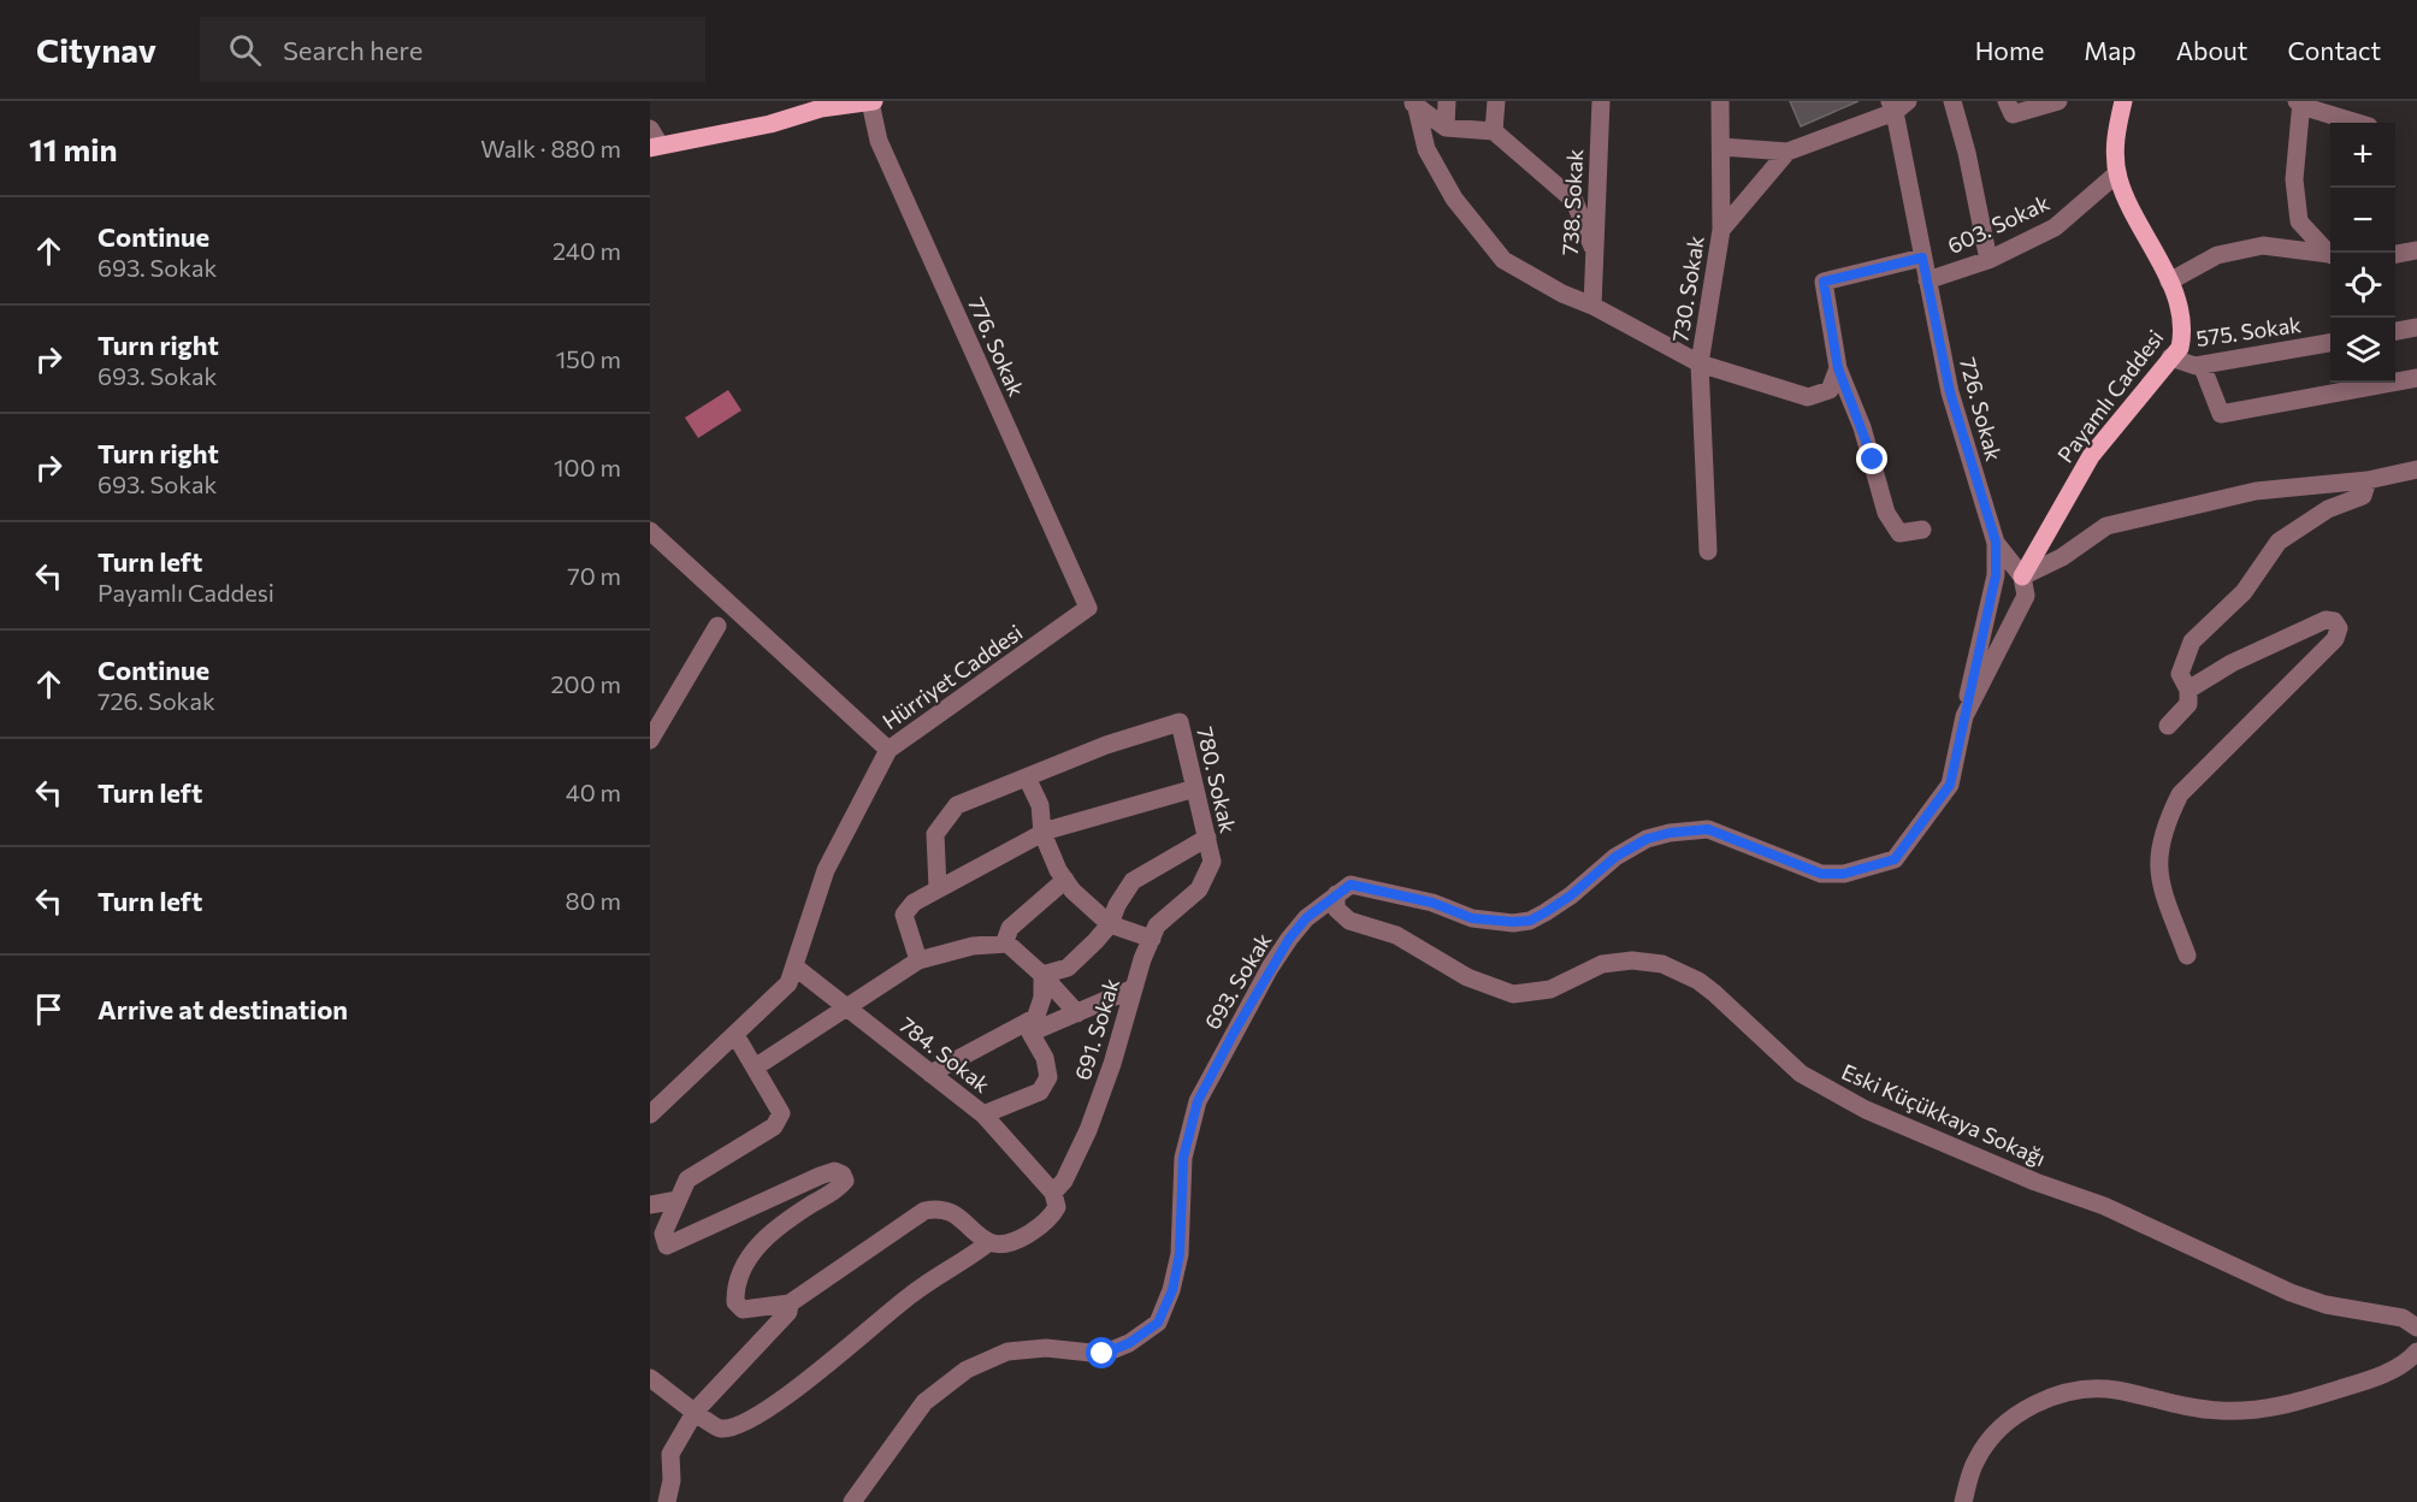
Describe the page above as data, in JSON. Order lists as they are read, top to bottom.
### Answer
{
  "streets": {
    "main road": ["Payamlı Caddesi"],
    "street": [
      "738. Sokak",
      "603. Sokak",
      "730. Sokak",
      "575. Sokak",
      "776. Sokak",
      "726. Sokak",
      "Hürriyet Caddesi",
      "780. Sokak",
      "693. Sokak",
      "691. Sokak",
      "784. Sokak",
      "Eski Küçükkaya Sokağı"
    ]
  },
  "crossings": [
    ["738. Sokak", "730. Sokak"],
    ["603. Sokak", "Payamlı Caddesi"],
    ["603. Sokak", "726. Sokak"],
    ["575. Sokak", "Payamlı Caddesi"],
    ["776. Sokak", "Hürriyet Caddesi"],
    ["Payamlı Caddesi", "726. Sokak"],
    ["Payamlı Caddesi", "693. Sokak"],
    ["Hürriyet Caddesi", "784. Sokak"],
    ["780. Sokak", "691. Sokak"],
    ["693. Sokak", "Eski Küçükkaya Sokağı"],
    ["691. Sokak", "784. Sokak"]
  ],
  "page": {
    "header": "Citynav",
    "search": "Search here",
    "nav": [
      "Home",
      "Map",
      "About",
      "Contact"
    ],
    "heading": ["11 min", "Walk · 880 m"],
    "map_buttons": ["+", "−"],
    "list": [
      ["Continue", "693. Sokak", "240 m"],
      ["Turn right", "693. Sokak", "150 m"],
      ["Turn right", "693. Sokak", "100 m"],
      ["Turn left", "Payamlı Caddesi", "70 m"],
      ["Continue", "726. Sokak", "200 m"],
      ["Turn left", "40 m"],
      ["Turn left", "80 m"],
      "Arrive at destination"
    ]
  }
}
